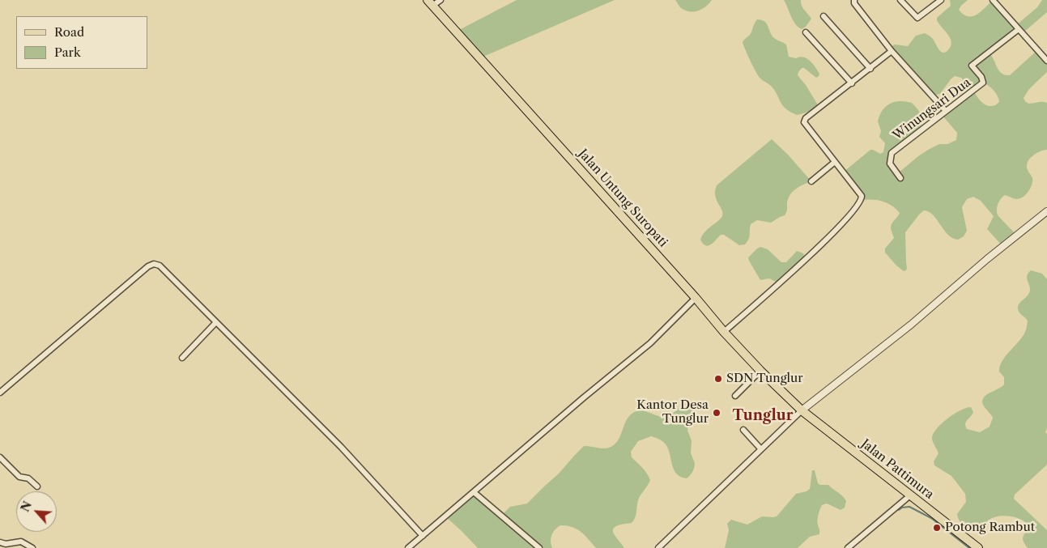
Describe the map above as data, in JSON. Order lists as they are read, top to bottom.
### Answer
{
  "streets": {
    "main road": ["Jalan Untung Suropati", "Jalan Pattimura"],
    "street": ["Winungsari Dua"]
  },
  "crossings": [
    ["Jalan Untung Suropati", "Jalan Pattimura"]
  ],
  "districts": ["Tunglur"],
  "places": ["SDN Tunglur", "Kantor Desa Tunglur", "Potong Rambut"],
  "legend": ["Road", "Park"],
  "north": "top left"
}
